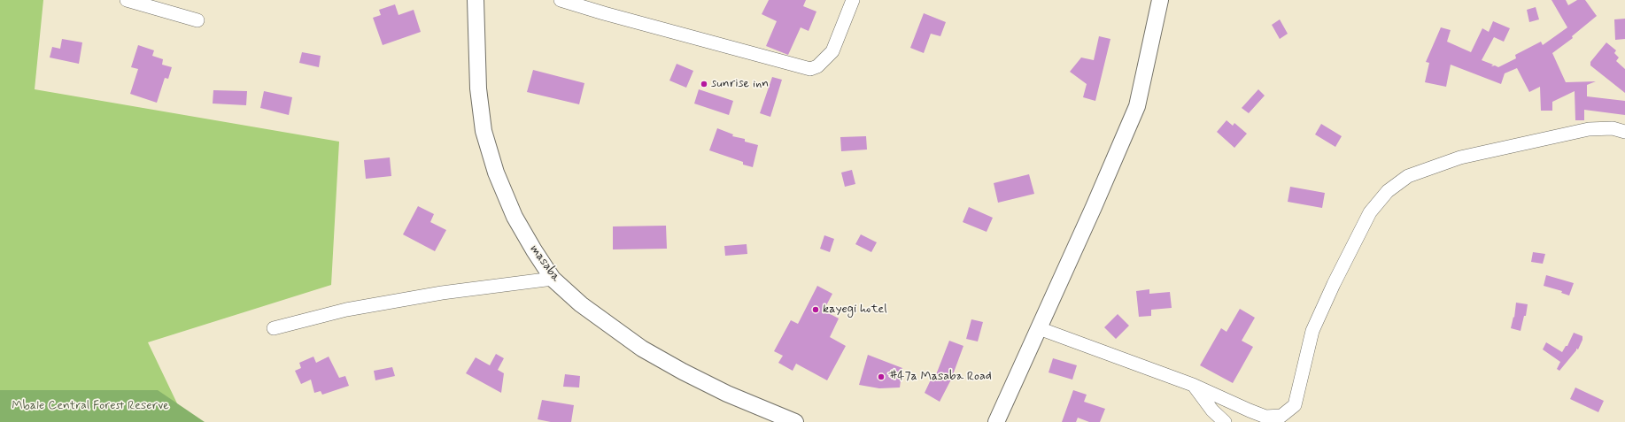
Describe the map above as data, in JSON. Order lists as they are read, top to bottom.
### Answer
{
  "streets": {
    "street": ["masaba"]
  },
  "parks": ["Mbale Central Forest Reserve"],
  "places": ["sunrise inn", "kayegi hotel", "#47a Masaba Road"]
}
